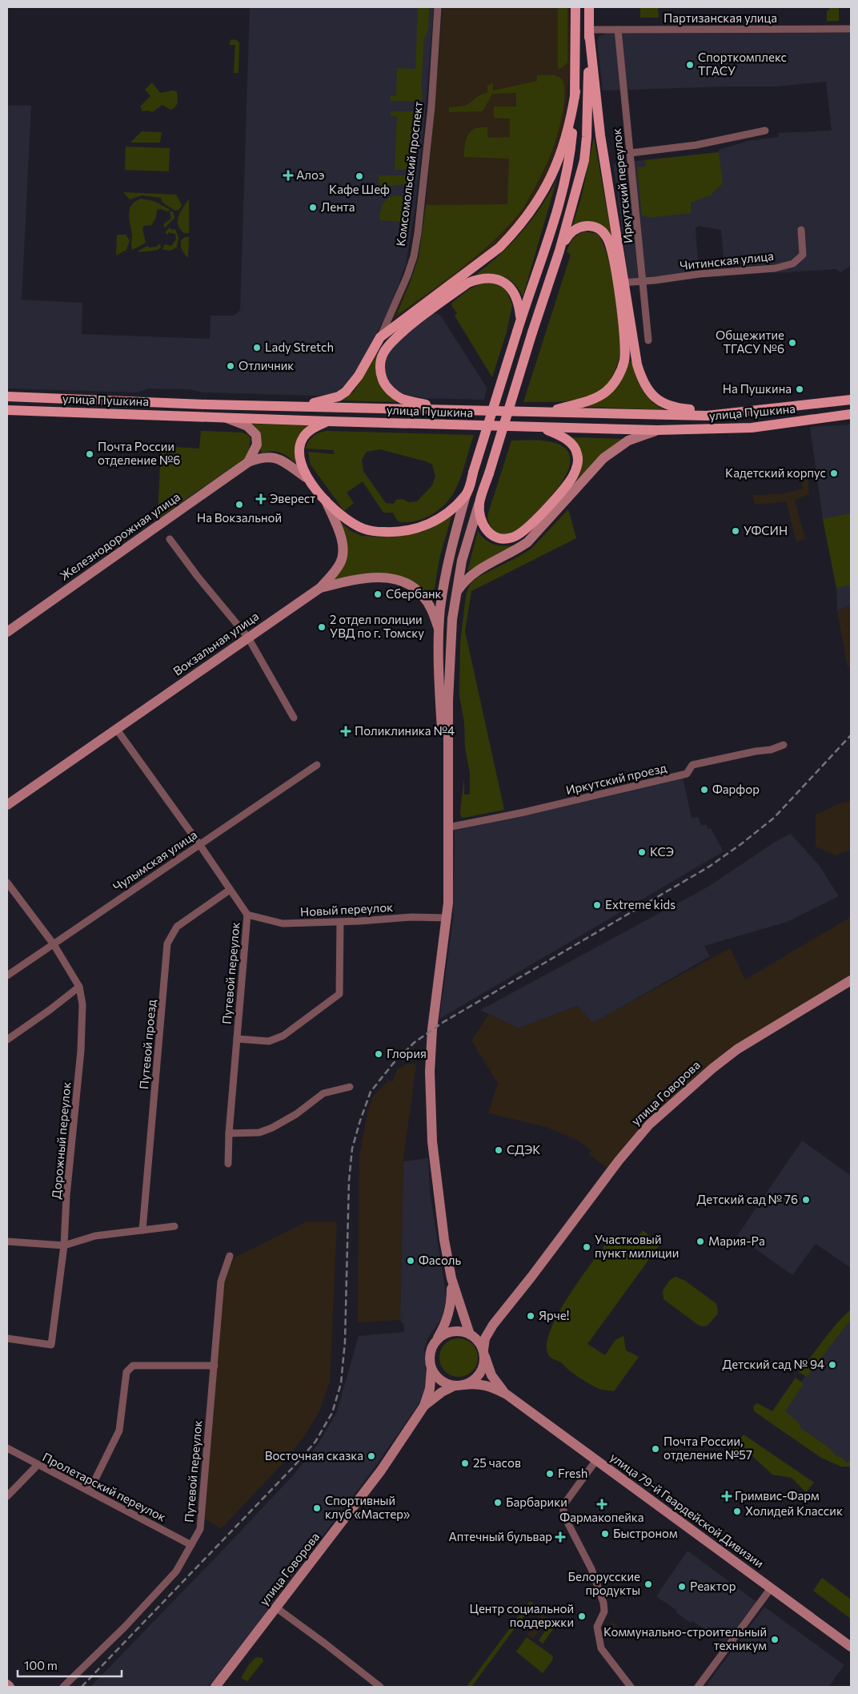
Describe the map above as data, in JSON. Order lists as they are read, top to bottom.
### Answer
{
  "streets": {
    "main road": [
      "улица Пушкина",
      "Железнодорожная улица",
      "Вокзальная улица",
      "улица Говорова",
      "улица 79-й Гвардейской Дивизии"
    ],
    "street": [
      "Партизанская улица",
      "Комсомольский проспект",
      "Иркутский переулок",
      "Читинская улица",
      "Иркутский проезд",
      "Чулымская улица",
      "Новый переулок",
      "Путевой переулок",
      "Путевой проезд",
      "Дорожный переулок",
      "Пролетарский переулок"
    ]
  },
  "crossings": [
    ["Партизанская улица", "Иркутский переулок"],
    ["Иркутский переулок", "Читинская улица"],
    ["Вокзальная улица", "Путевой переулок"],
    ["Чулымская улица", "Путевой переулок"],
    ["Чулымская улица", "Дорожный переулок"],
    ["Новый переулок", "Путевой переулок"],
    ["Путевой переулок", "Путевой проезд"],
    ["Путевой переулок", "Пролетарский переулок"],
    ["улица Говорова", "улица 79-й Гвардейской Дивизии"]
  ],
  "places": {
    "other": [
      "Спорткомплекс ТГАСУ",
      "Кафе Шеф",
      "Лента",
      "Общежитие ТГАСУ №6",
      "Lady Stretch",
      "Отличник",
      "На Пушкина",
      "Почта России отделение №6",
      "Кадетский корпус",
      "На Вокзальной",
      "УФСИН",
      "Сбербанк",
      "2 отдел полиции УВД по г. Томску",
      "Фарфор",
      "КСЭ",
      "Extreme kids",
      "Глория",
      "СДЭК",
      "Детский сад № 76",
      "Мария-Ра",
      "Участковый пункт милиции",
      "Фасоль",
      "Ярче!",
      "Детский сад № 94",
      "Почта России, отделение №57",
      "Восточная сказка",
      "25 часов",
      "Fresh",
      "Барбарики",
      "Спортивный клуб «Мастер»",
      "Холидей Классик",
      "Быстроном",
      "Белорусские продукты",
      "Реактор",
      "Центр социальной поддержки",
      "Коммунально-строительный техникум"
    ],
    "health": [
      "Алоэ",
      "Эверест",
      "Поликлиника №4",
      "Гримвис-Фарм",
      "Фармакопейка",
      "Аптечный бульвар"
    ]
  },
  "scale_bar": "100 m"
}
